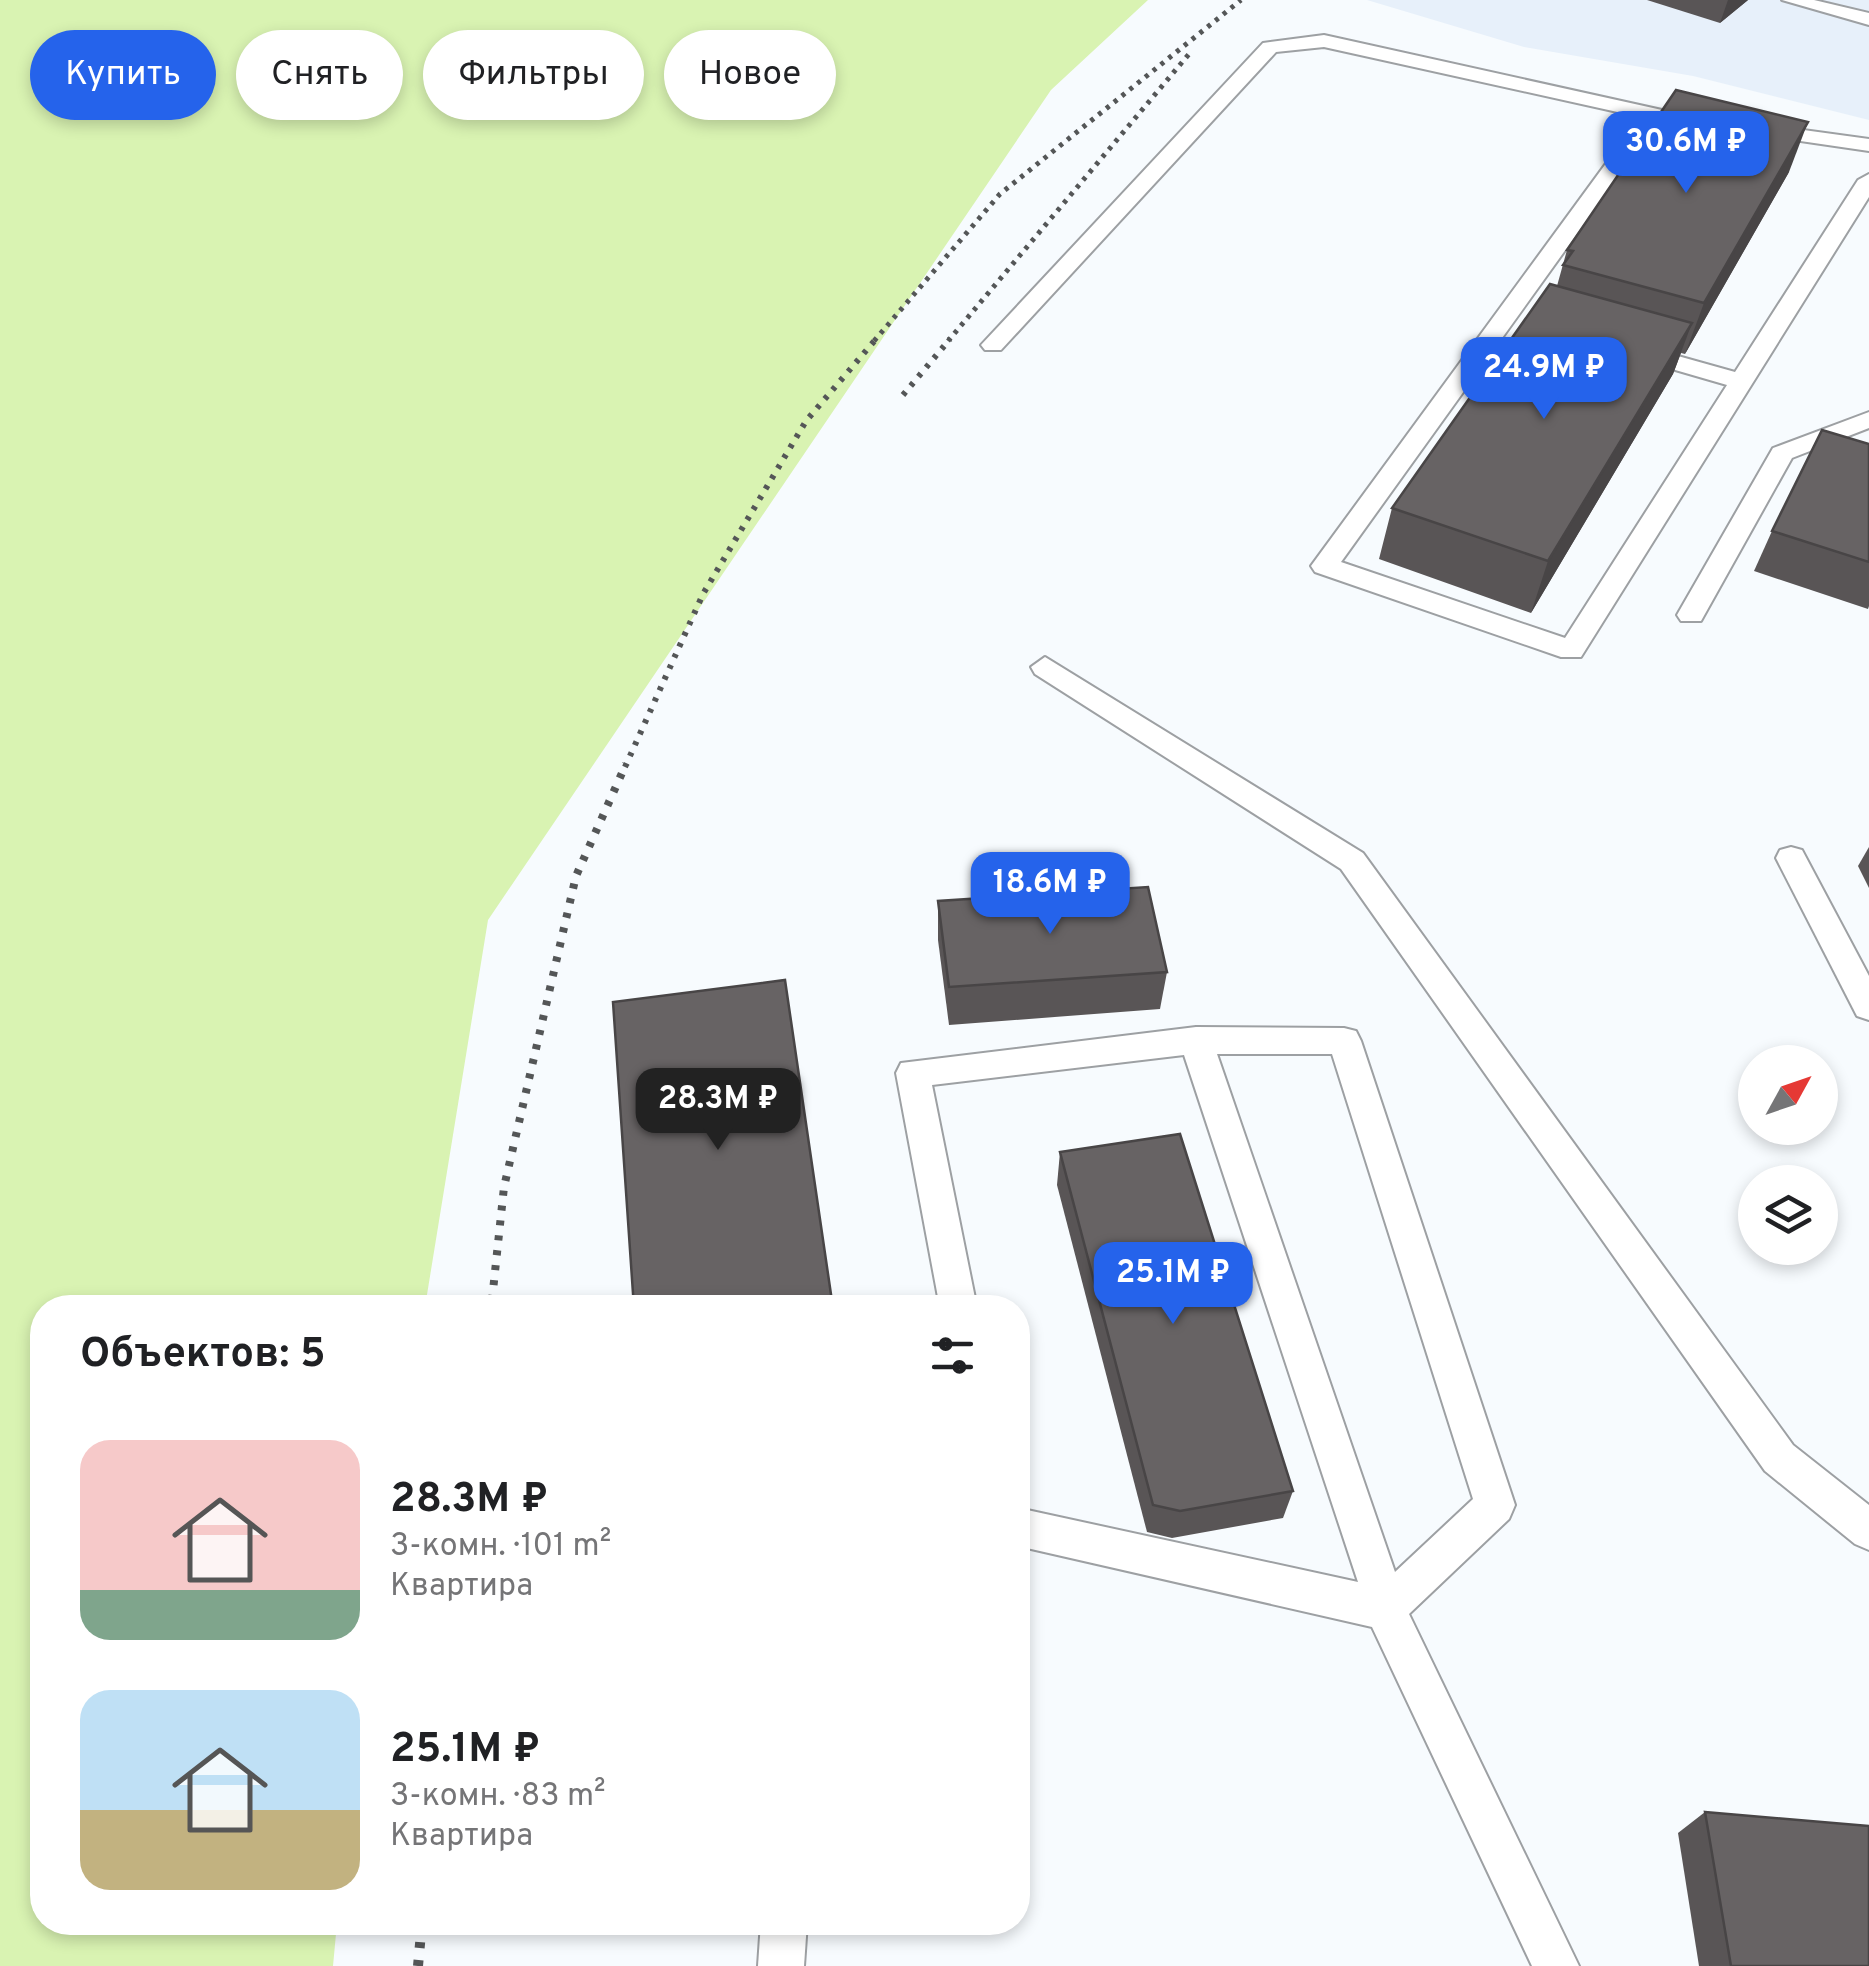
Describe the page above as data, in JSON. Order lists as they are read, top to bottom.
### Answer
{
  "north": "top right",
  "page": {
    "chip": [
      "Купить",
      "Снять",
      "Фильтры",
      "Новое"
    ],
    "price": [
      "30.6M ₽",
      "24.9M ₽",
      "18.6M ₽",
      "28.3M ₽",
      "25.1M ₽"
    ],
    "heading": "Объектов: 5",
    "list": [
      {
        "name": "28.3M ₽",
        "note": "3-комн. · 101 m² · Квартира"
      },
      {
        "name": "25.1M ₽",
        "note": "3-комн. · 83 m² · Квартира"
      }
    ]
  }
}
